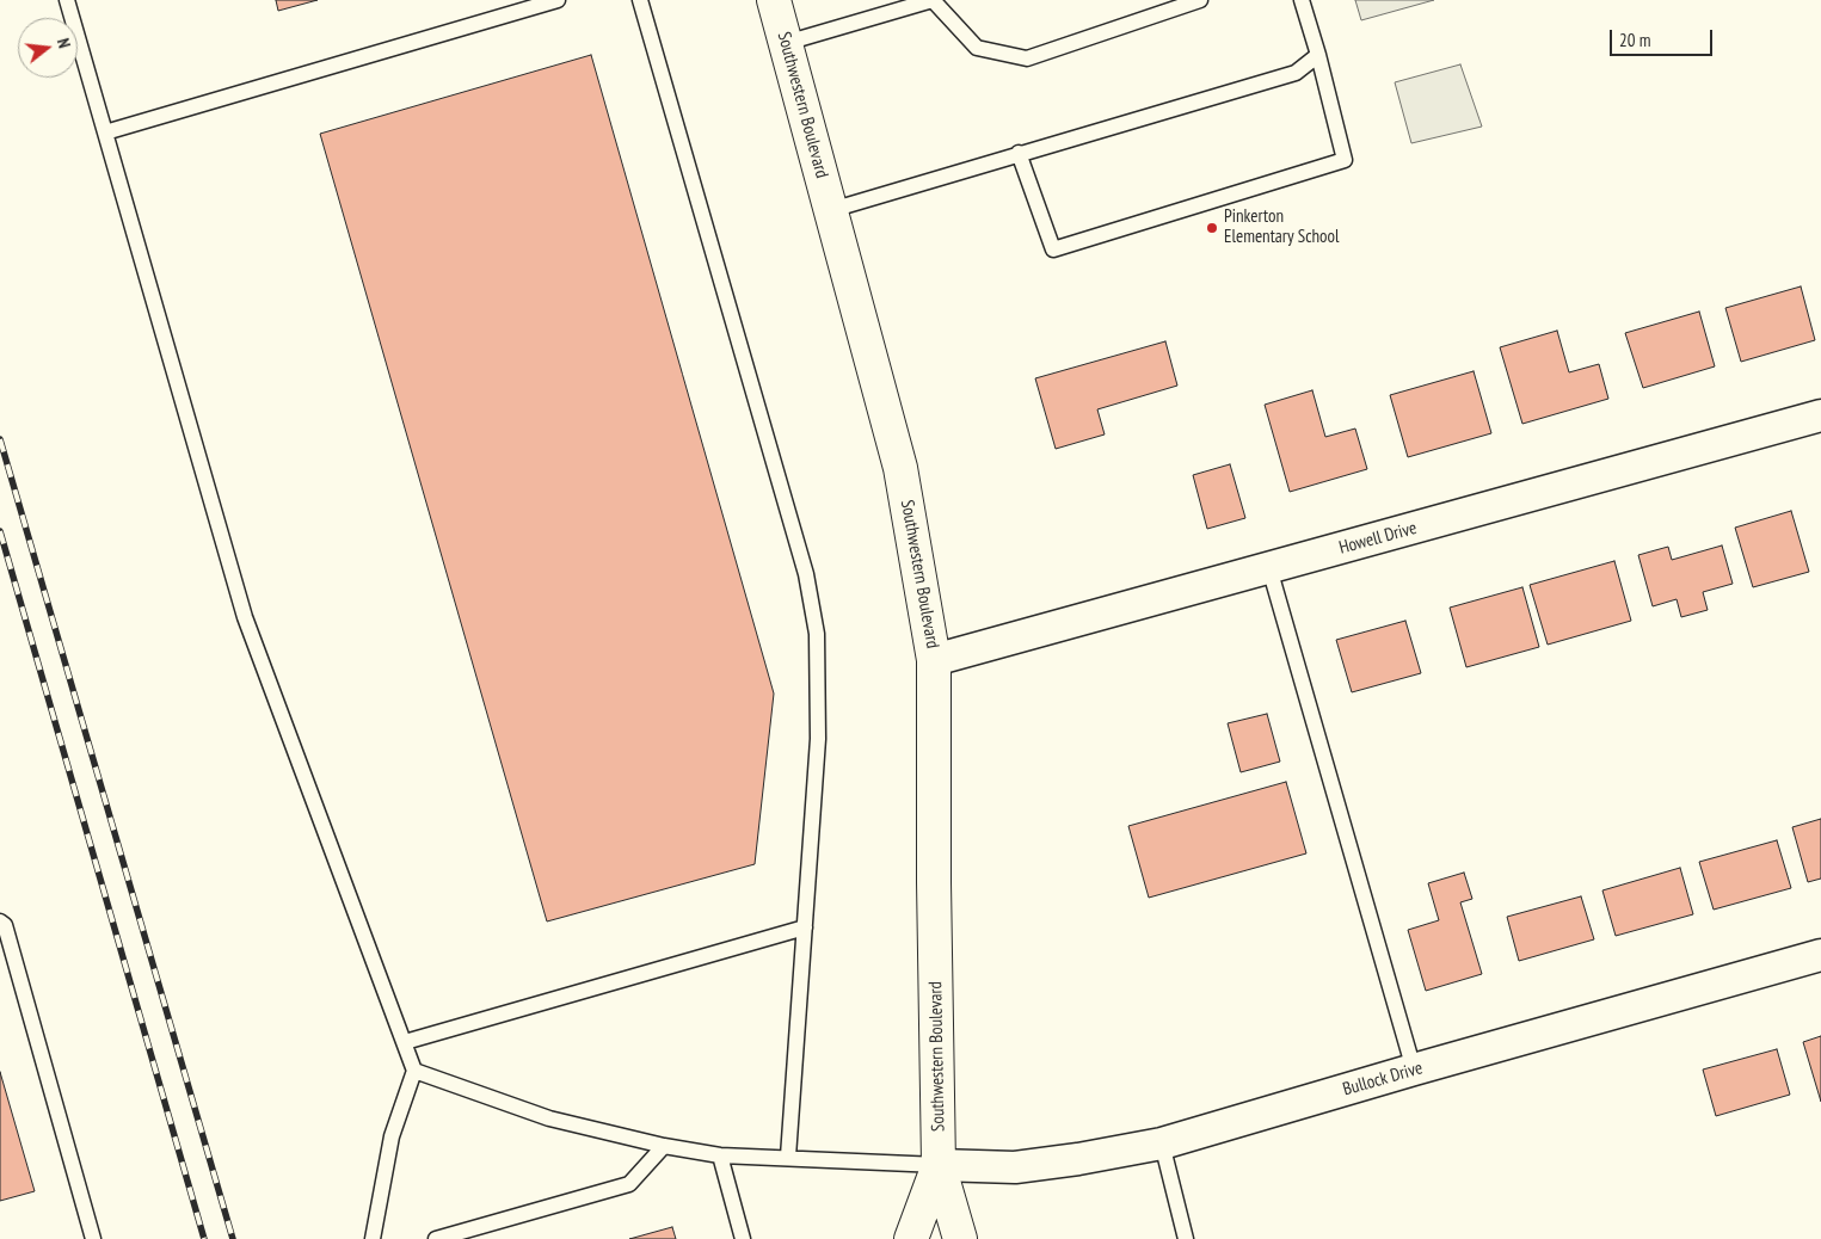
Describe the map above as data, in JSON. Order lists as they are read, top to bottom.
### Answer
{
  "streets": {
    "street": ["Southwestern Boulevard", "Howell Drive", "Bullock Drive"]
  },
  "crossings": [
    ["Southwestern Boulevard", "Howell Drive"],
    ["Southwestern Boulevard", "Bullock Drive"]
  ],
  "places": ["Pinkerton Elementary School"],
  "scale_bar": "20 m",
  "north": "right"
}
